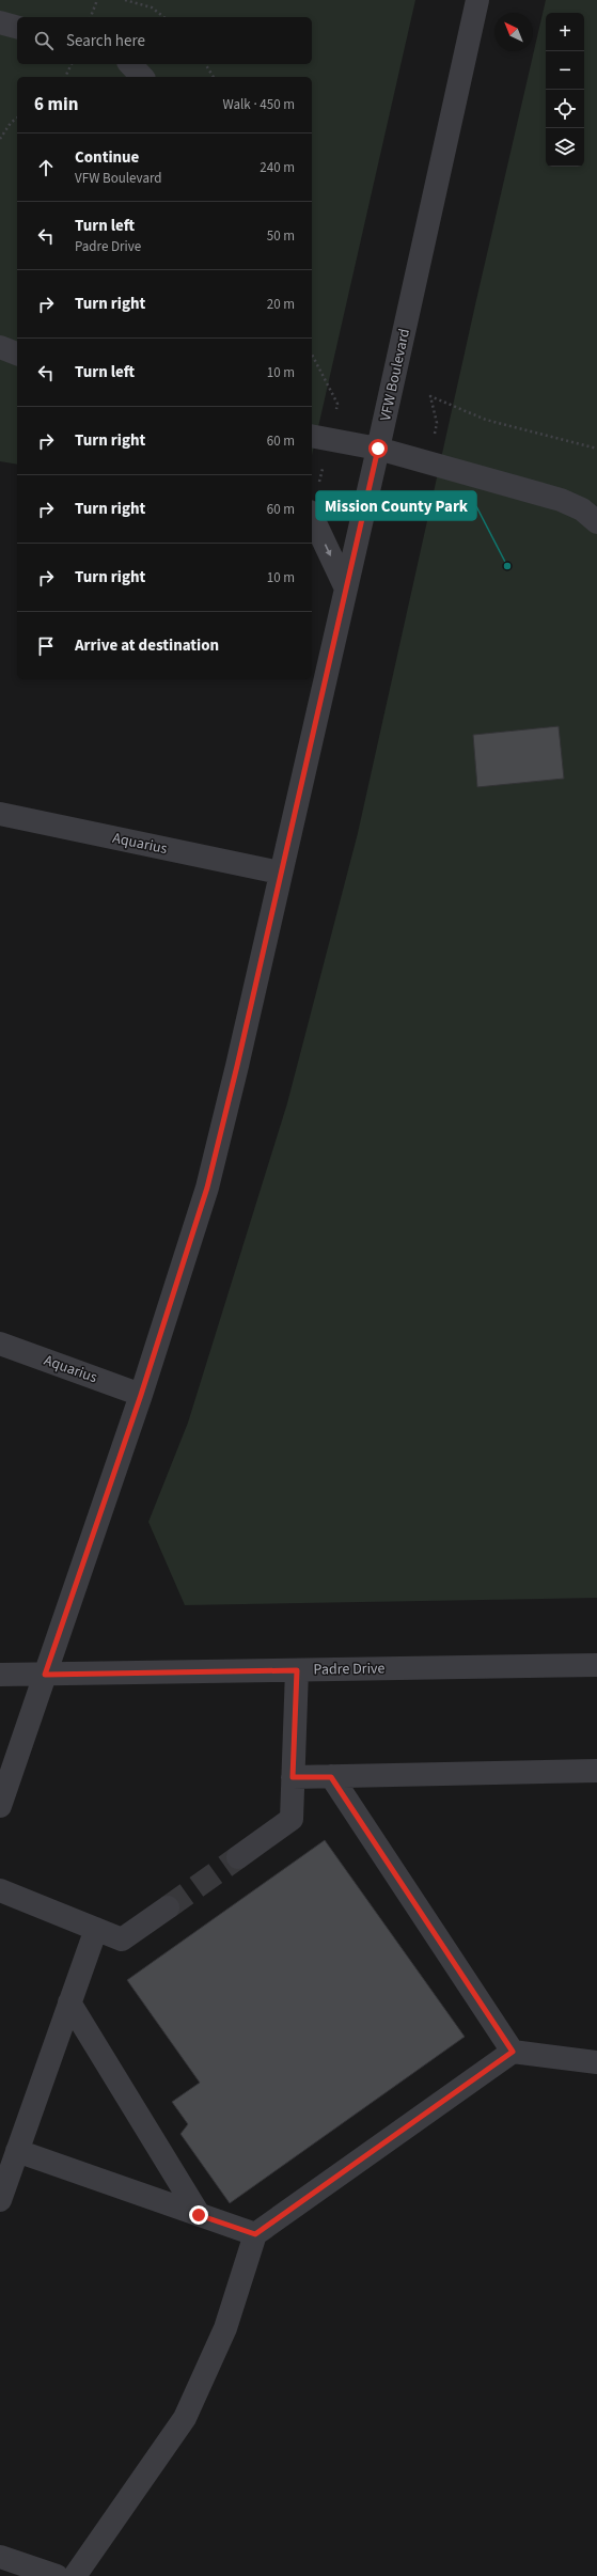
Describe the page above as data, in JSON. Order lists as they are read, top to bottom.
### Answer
{
  "streets": {
    "street": ["VFW Boulevard", "Aquarius", "Padre Drive"]
  },
  "crossings": [
    ["VFW Boulevard", "Aquarius"],
    ["VFW Boulevard", "Padre Drive"]
  ],
  "places": ["Mission County Park"],
  "north": "top left",
  "page": {
    "map_buttons": ["+", "−"],
    "search": "Search here",
    "heading": ["6 min", "Walk · 450 m"],
    "list": [
      ["Continue", "VFW Boulevard", "240 m"],
      ["Turn left", "Padre Drive", "50 m"],
      ["Turn right", "20 m"],
      ["Turn left", "10 m"],
      ["Turn right", "60 m"],
      ["Turn right", "60 m"],
      ["Turn right", "10 m"],
      "Arrive at destination"
    ]
  }
}
